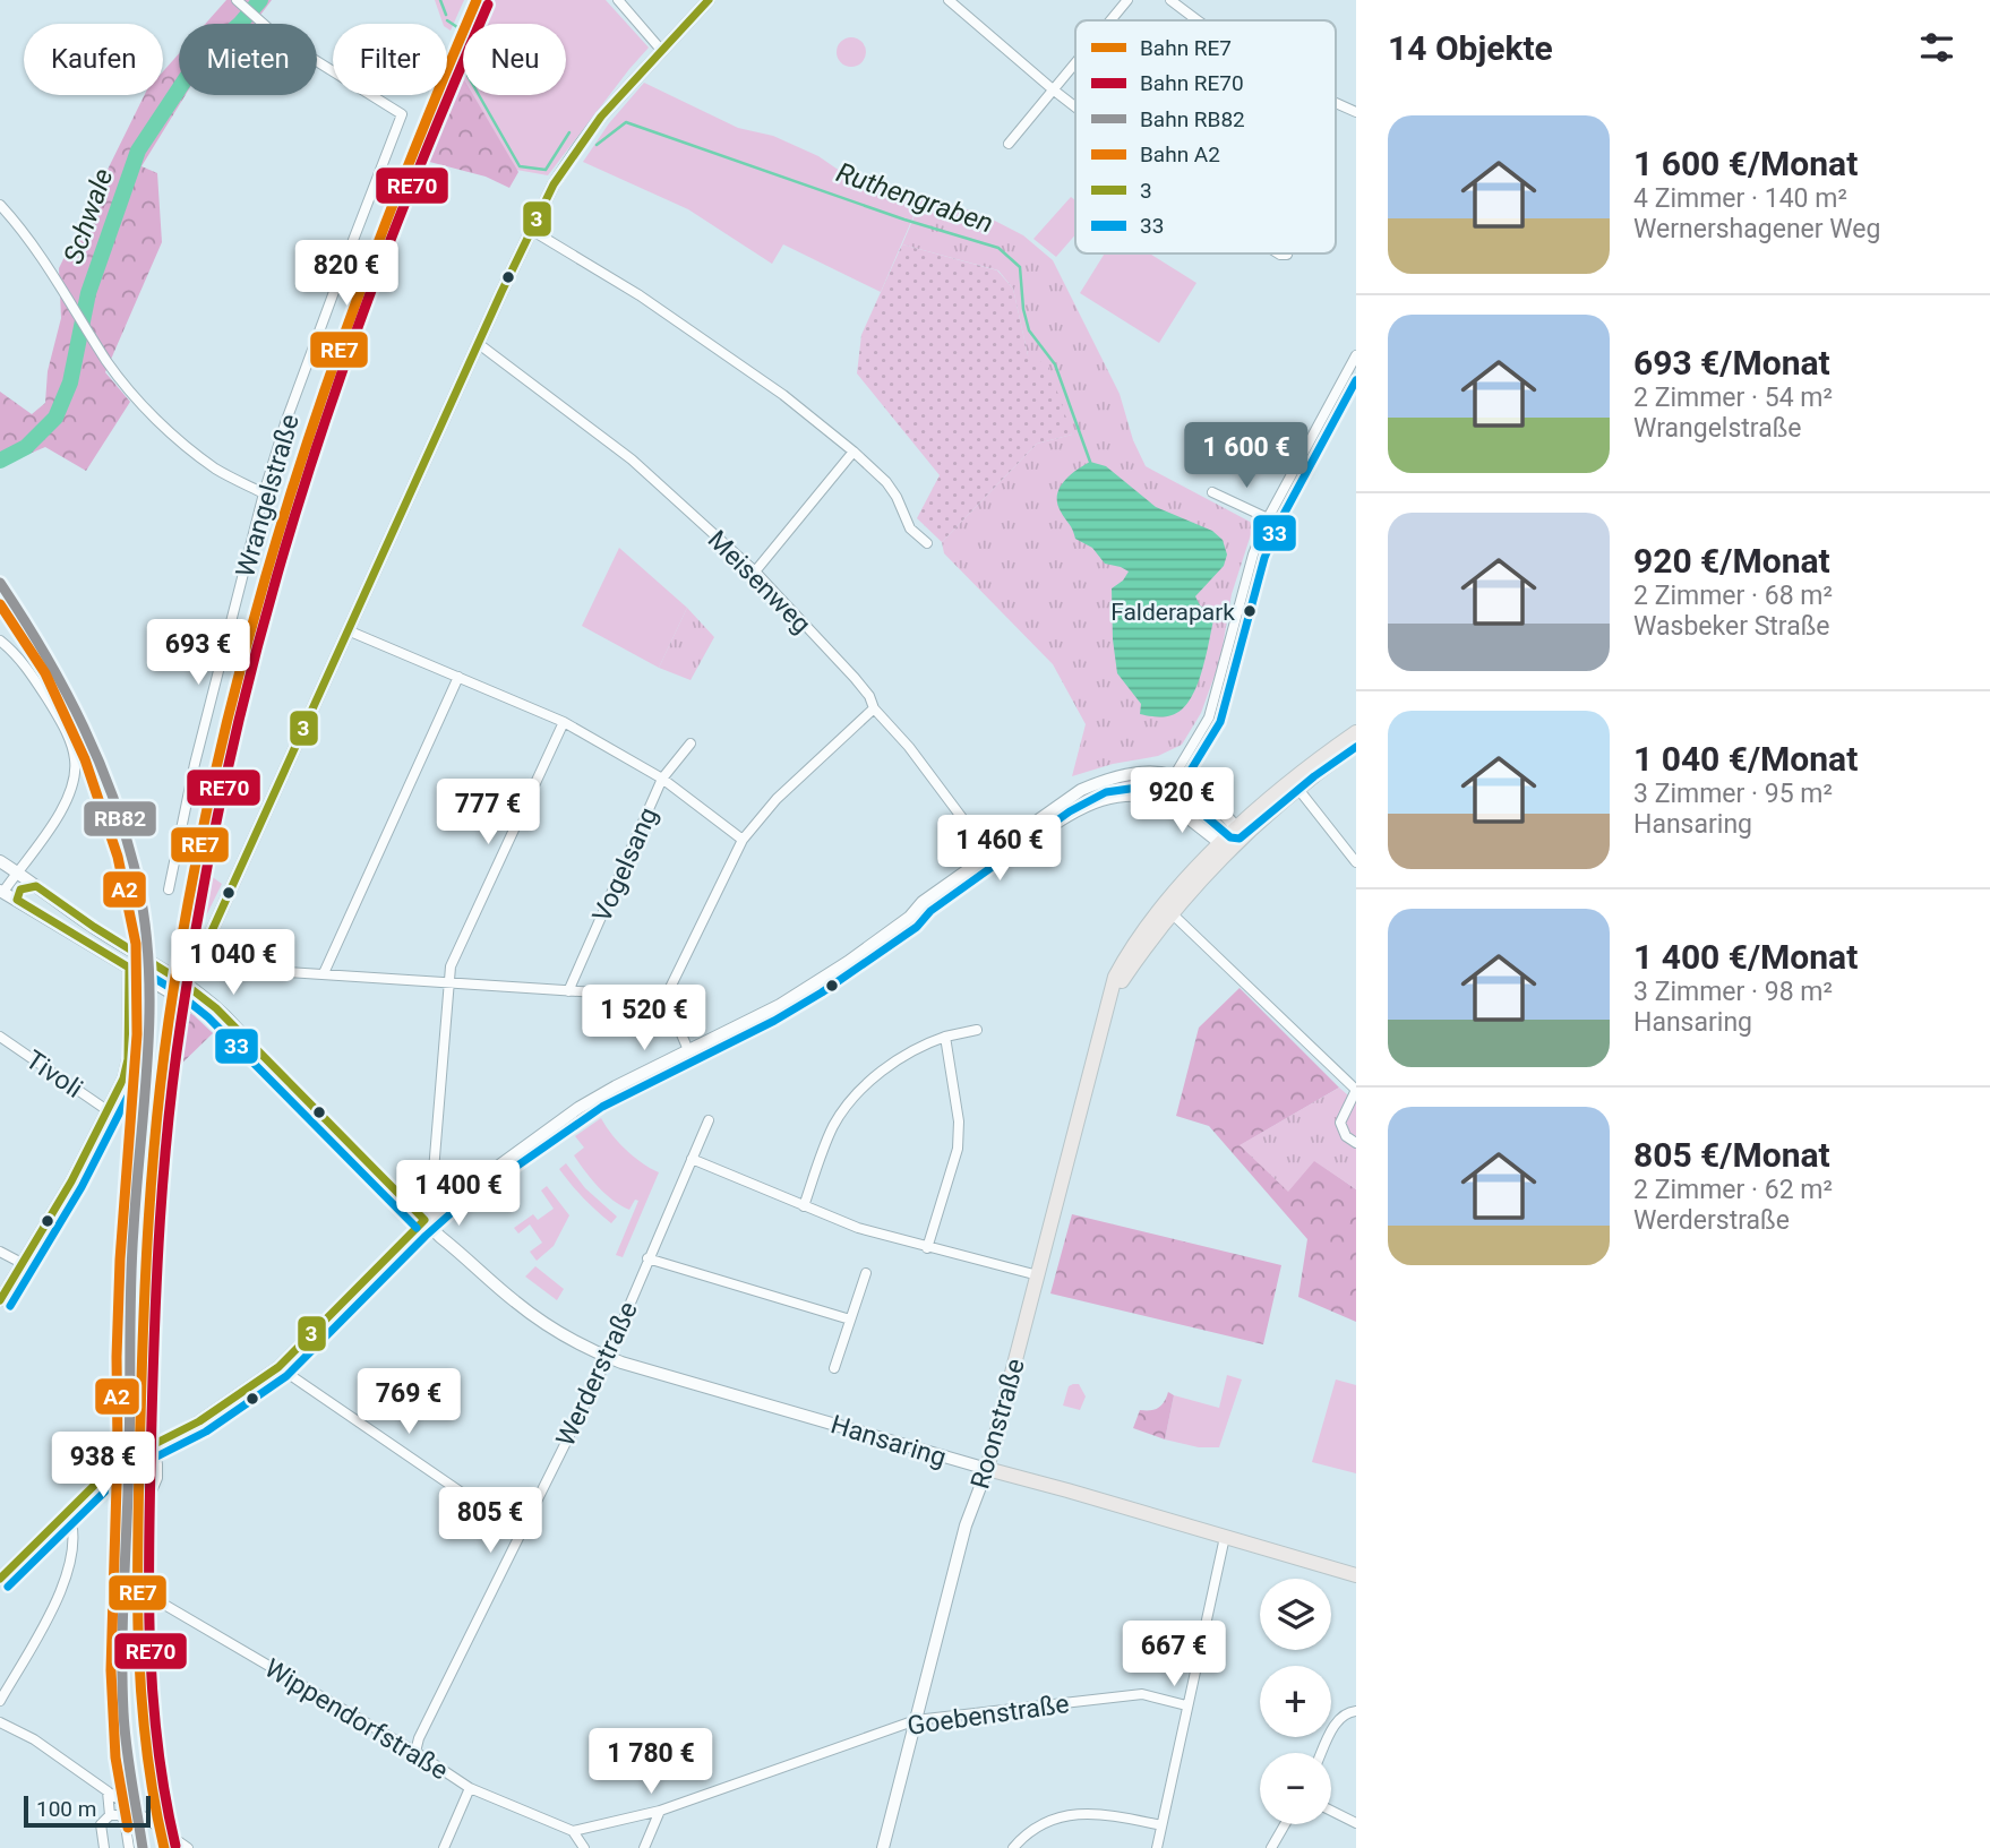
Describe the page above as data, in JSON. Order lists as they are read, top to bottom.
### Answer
{
  "streets": {
    "main road": ["Roonstraße", "Hansaring"],
    "street": [
      "Wrangelstraße",
      "Meisenweg",
      "Vogelsang",
      "Tivoli",
      "Werderstraße",
      "Goebenstraße",
      "Wippendorfstraße"
    ]
  },
  "crossings": [
    ["Werderstraße", "Hansaring"],
    ["Werderstraße", "Wippendorfstraße"],
    ["Roonstraße", "Hansaring"],
    ["Roonstraße", "Goebenstraße"],
    ["Goebenstraße", "Wippendorfstraße"]
  ],
  "water": ["Ruthengraben", "Schwale"],
  "places": ["Falderapark"],
  "lines": [
    "rail line RE7",
    "transit line 3",
    "rail line RE70",
    "transit line 33",
    "rail line RB82",
    "rail line A2"
  ],
  "legend": [
    "Bahn RE7",
    "Bahn RE70",
    "Bahn RB82",
    "Bahn A2",
    "3",
    "33"
  ],
  "scale_bar": "100 m",
  "page": {
    "heading": "14 Objekte",
    "chip": [
      "Kaufen",
      "Mieten",
      "Filter",
      "Neu"
    ],
    "list": [
      {
        "name": "1 600 €/Monat",
        "note": "4 Zimmer · 140 m² · Wernershagener Weg"
      },
      {
        "name": "693 €/Monat",
        "note": "2 Zimmer · 54 m² · Wrangelstraße"
      },
      {
        "name": "920 €/Monat",
        "note": "2 Zimmer · 68 m² · Wasbeker Straße"
      },
      {
        "name": "1 040 €/Monat",
        "note": "3 Zimmer · 95 m² · Hansaring"
      },
      {
        "name": "1 400 €/Monat",
        "note": "3 Zimmer · 98 m² · Hansaring"
      },
      {
        "name": "805 €/Monat",
        "note": "2 Zimmer · 62 m² · Werderstraße"
      }
    ],
    "price": [
      "820 €",
      "1 600 €",
      "693 €",
      "920 €",
      "777 €",
      "1 460 €",
      "1 040 €",
      "1 520 €",
      "1 400 €",
      "769 €",
      "938 €",
      "805 €",
      "667 €",
      "1 780 €"
    ],
    "map_buttons": ["+", "−"],
    "scale": "100 m"
  }
}
